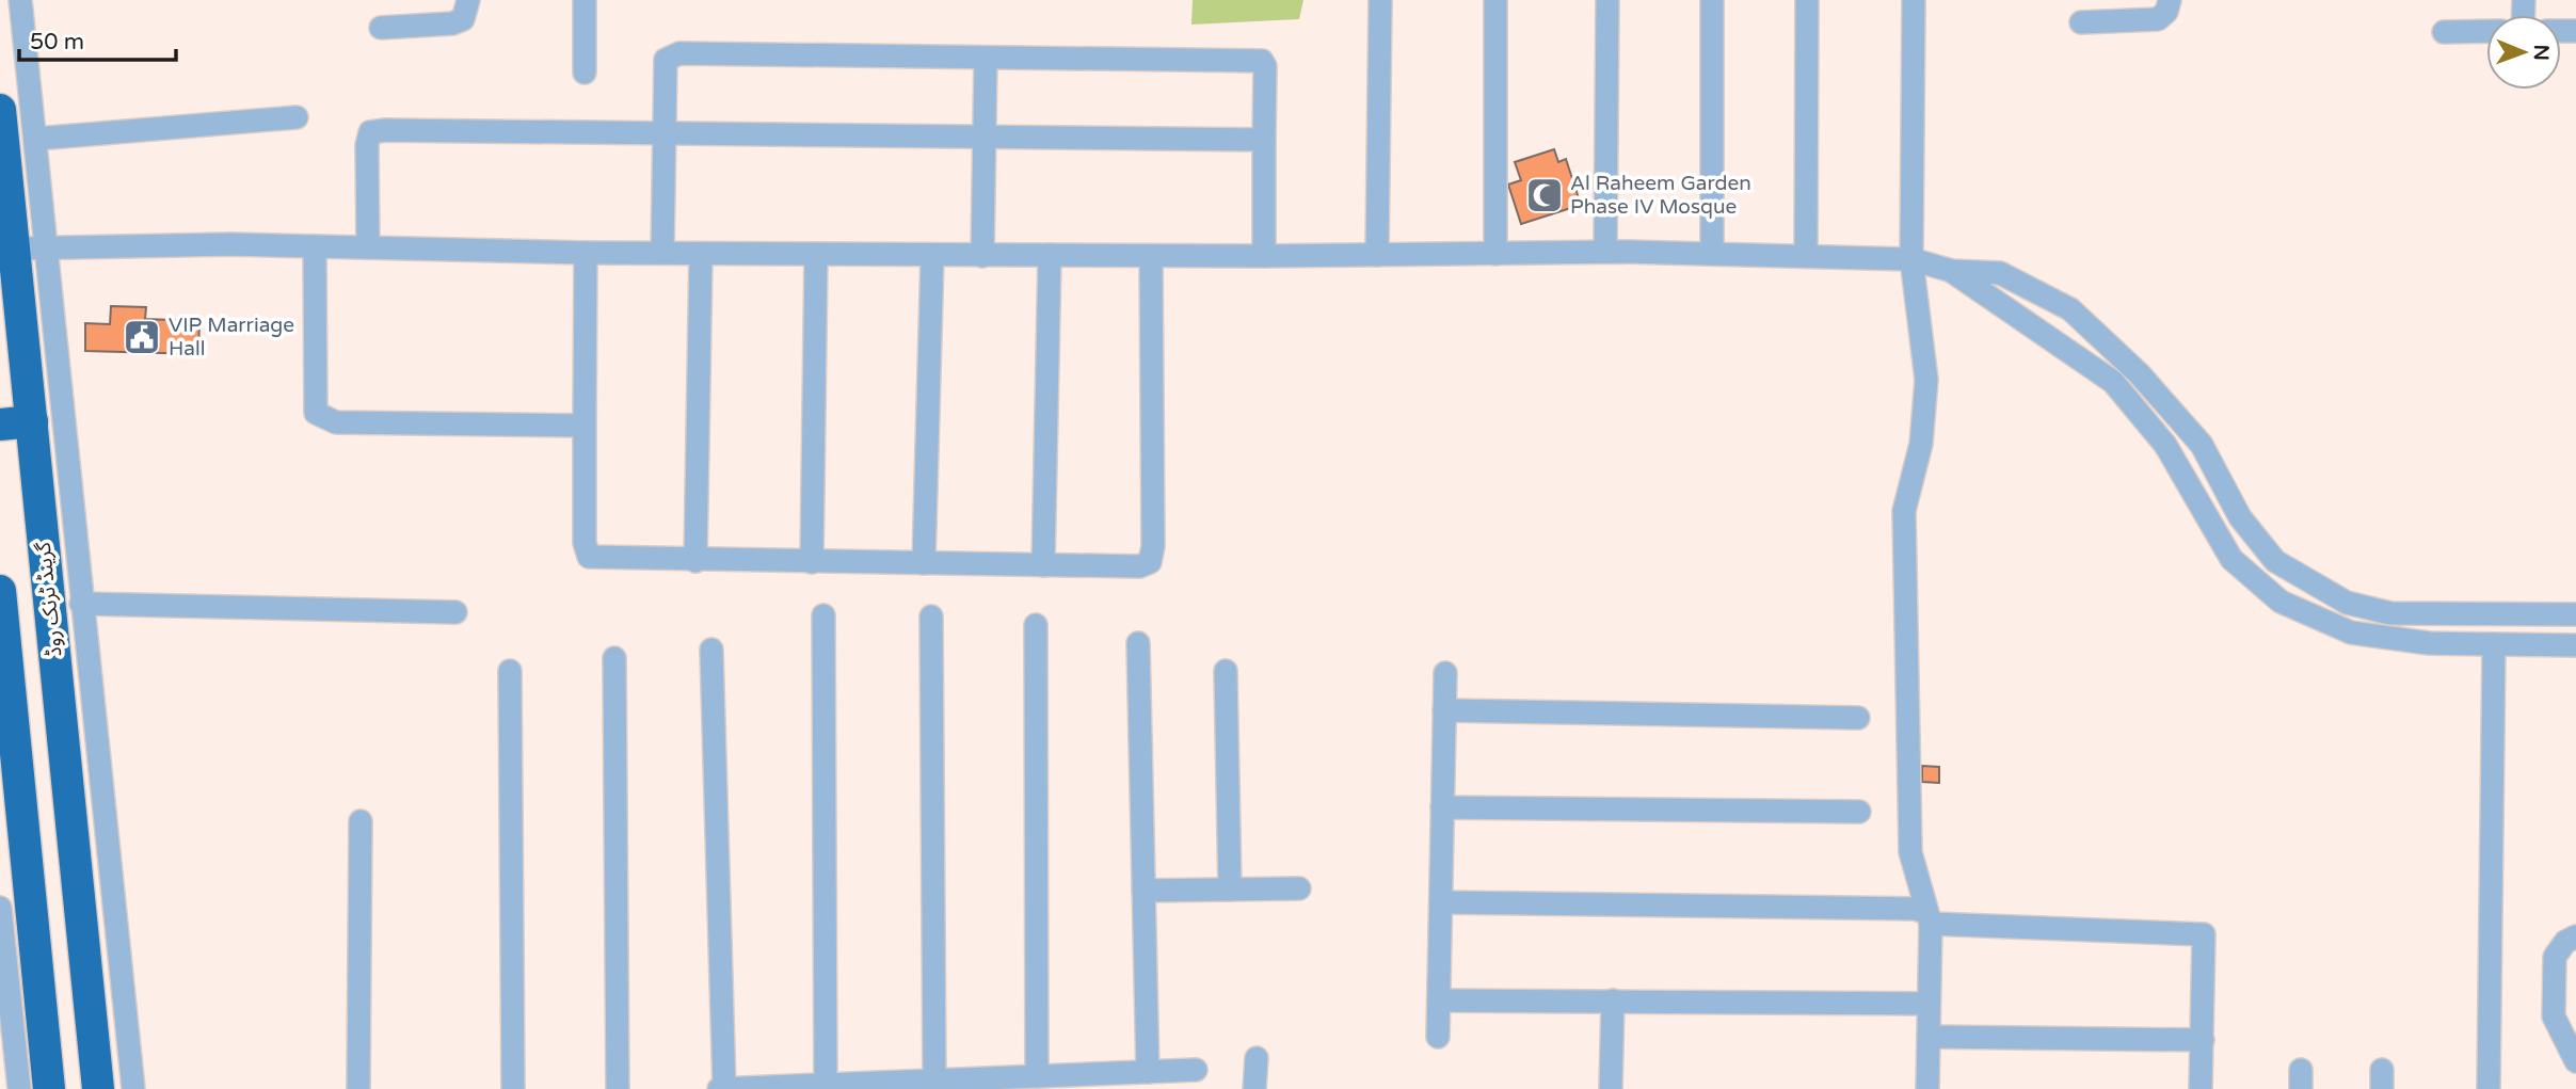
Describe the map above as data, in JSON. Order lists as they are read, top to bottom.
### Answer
{
  "streets": {
    "highway": ["گرینڈ ٹرنک روڈ"]
  },
  "places": {
    "mosque": ["Al Raheem Garden Phase IV Mosque"],
    "public building": ["VIP Marriage Hall"]
  },
  "scale_bar": "50 m",
  "north": "right"
}
